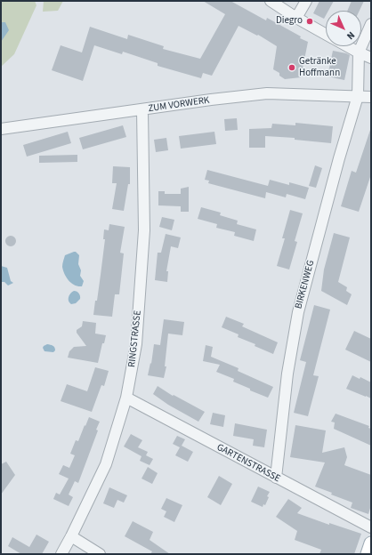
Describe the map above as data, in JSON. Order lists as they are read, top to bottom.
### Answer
{
  "streets": {
    "street": [
      "ZUM VORWERK",
      "BIRKENWEG",
      "RINGSTRASSE",
      "GARTENSTRASSE"
    ]
  },
  "crossings": [
    ["ZUM VORWERK", "BIRKENWEG"],
    ["ZUM VORWERK", "RINGSTRASSE"],
    ["BIRKENWEG", "GARTENSTRASSE"],
    ["RINGSTRASSE", "GARTENSTRASSE"]
  ],
  "places": ["Diegro", "Getränke Hoffmann"],
  "north": "bottom right"
}
